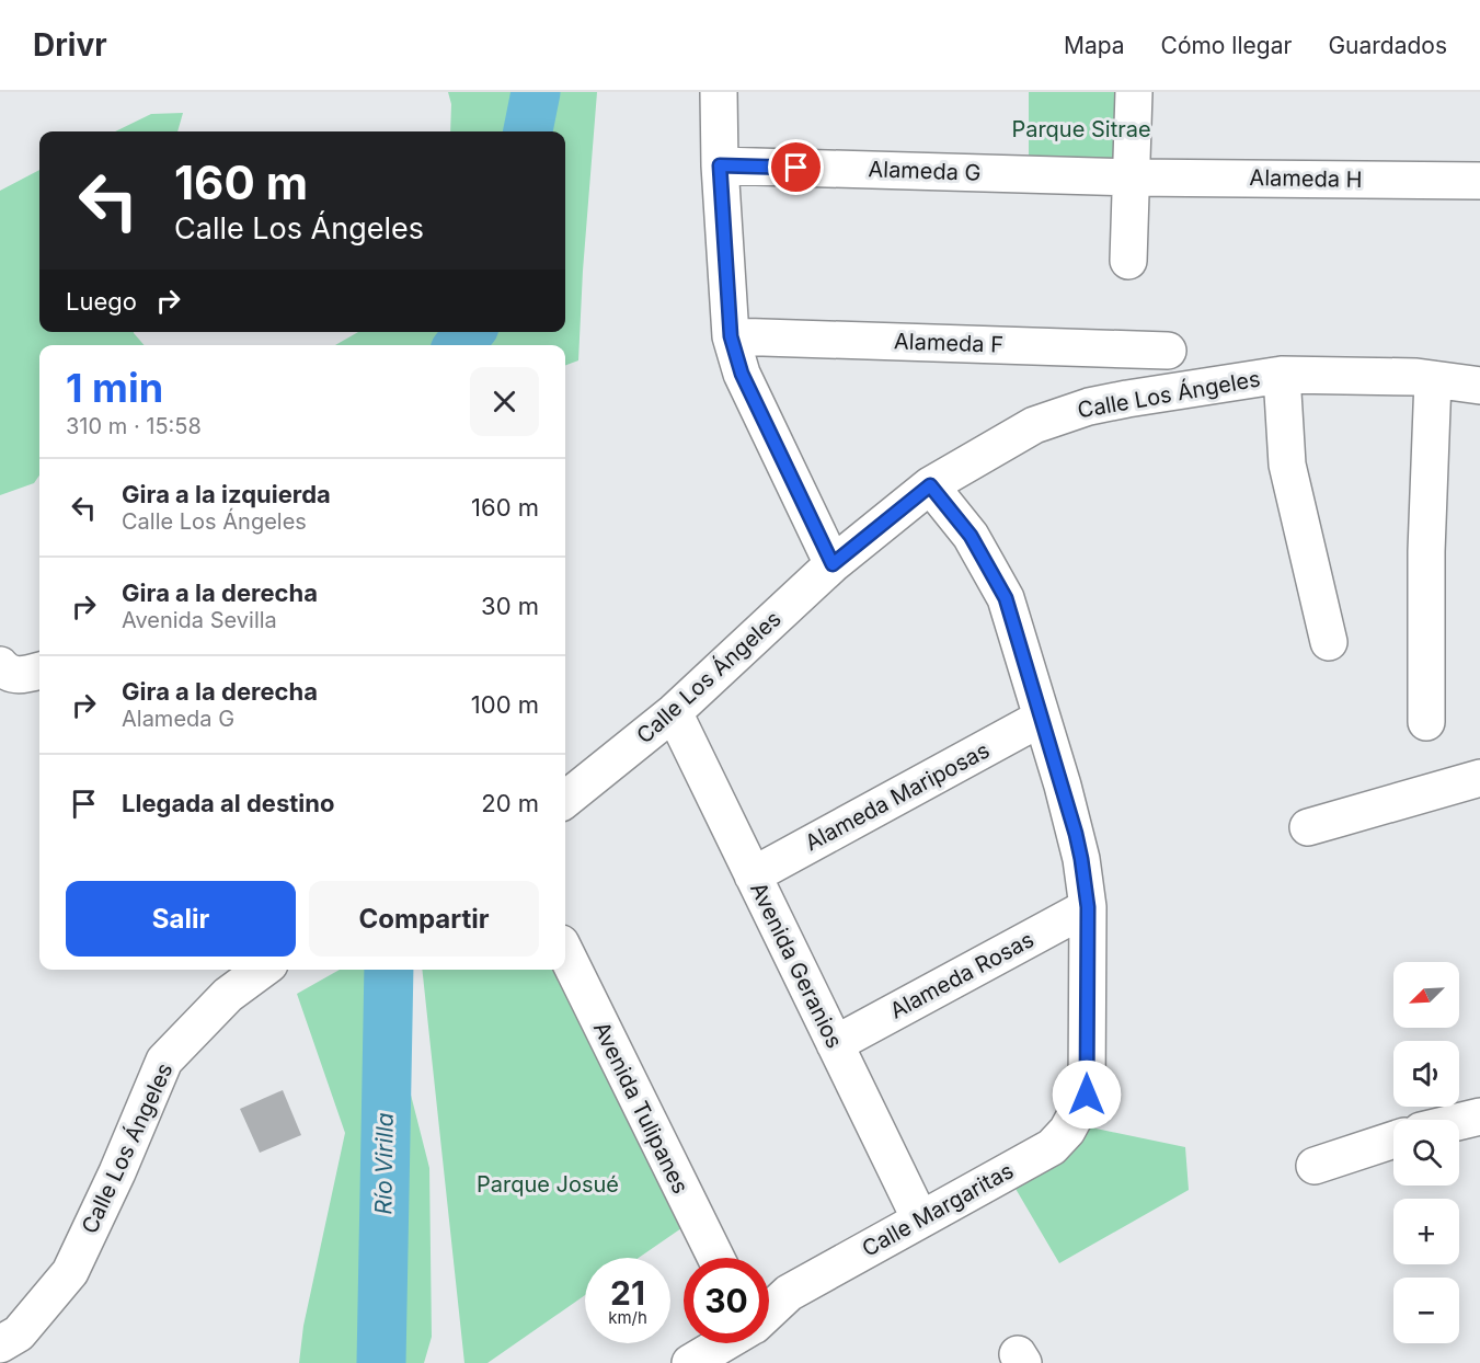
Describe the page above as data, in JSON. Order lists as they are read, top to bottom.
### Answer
{
  "streets": {
    "street": [
      "Alameda G",
      "Alameda H",
      "Alameda F",
      "Calle Los Ángeles",
      "Alameda Mariposas",
      "Avenida Geranios",
      "Alameda Rosas",
      "Avenida Tulipanes",
      "Calle Margaritas"
    ]
  },
  "crossings": [
    ["Alameda G", "Alameda H"],
    ["Calle Los Ángeles", "Avenida Geranios"],
    ["Calle Los Ángeles", "Calle Margaritas"],
    ["Alameda Mariposas", "Avenida Geranios"],
    ["Alameda Mariposas", "Calle Margaritas"],
    ["Avenida Geranios", "Alameda Rosas"],
    ["Avenida Geranios", "Calle Margaritas"],
    ["Alameda Rosas", "Calle Margaritas"]
  ],
  "water": ["Río Virilla"],
  "parks": ["Parque Sitrae", "Parque Josué"],
  "north": "bottom left",
  "page": {
    "header": "Drivr",
    "nav": ["Mapa", "Cómo llegar", "Guardados"],
    "turn": ["160 m", "Calle Los Ángeles"],
    "then": "Luego",
    "heading": ["1 min", "310 m · 15:58"],
    "list": [
      {
        "name": "Gira a la izquierda",
        "note": "Calle Los Ángeles",
        "value": "160 m"
      },
      {
        "name": "Gira a la derecha",
        "note": "Avenida Sevilla",
        "value": "30 m"
      },
      {
        "name": "Gira a la derecha",
        "note": "Alameda G",
        "value": "100 m"
      },
      {
        "name": "Llegada al destino",
        "value": "20 m"
      }
    ],
    "buttons": ["Salir", "Compartir"],
    "map_buttons": ["+", "−"],
    "speed": "21 km/h",
    "limit": "30"
  }
}
